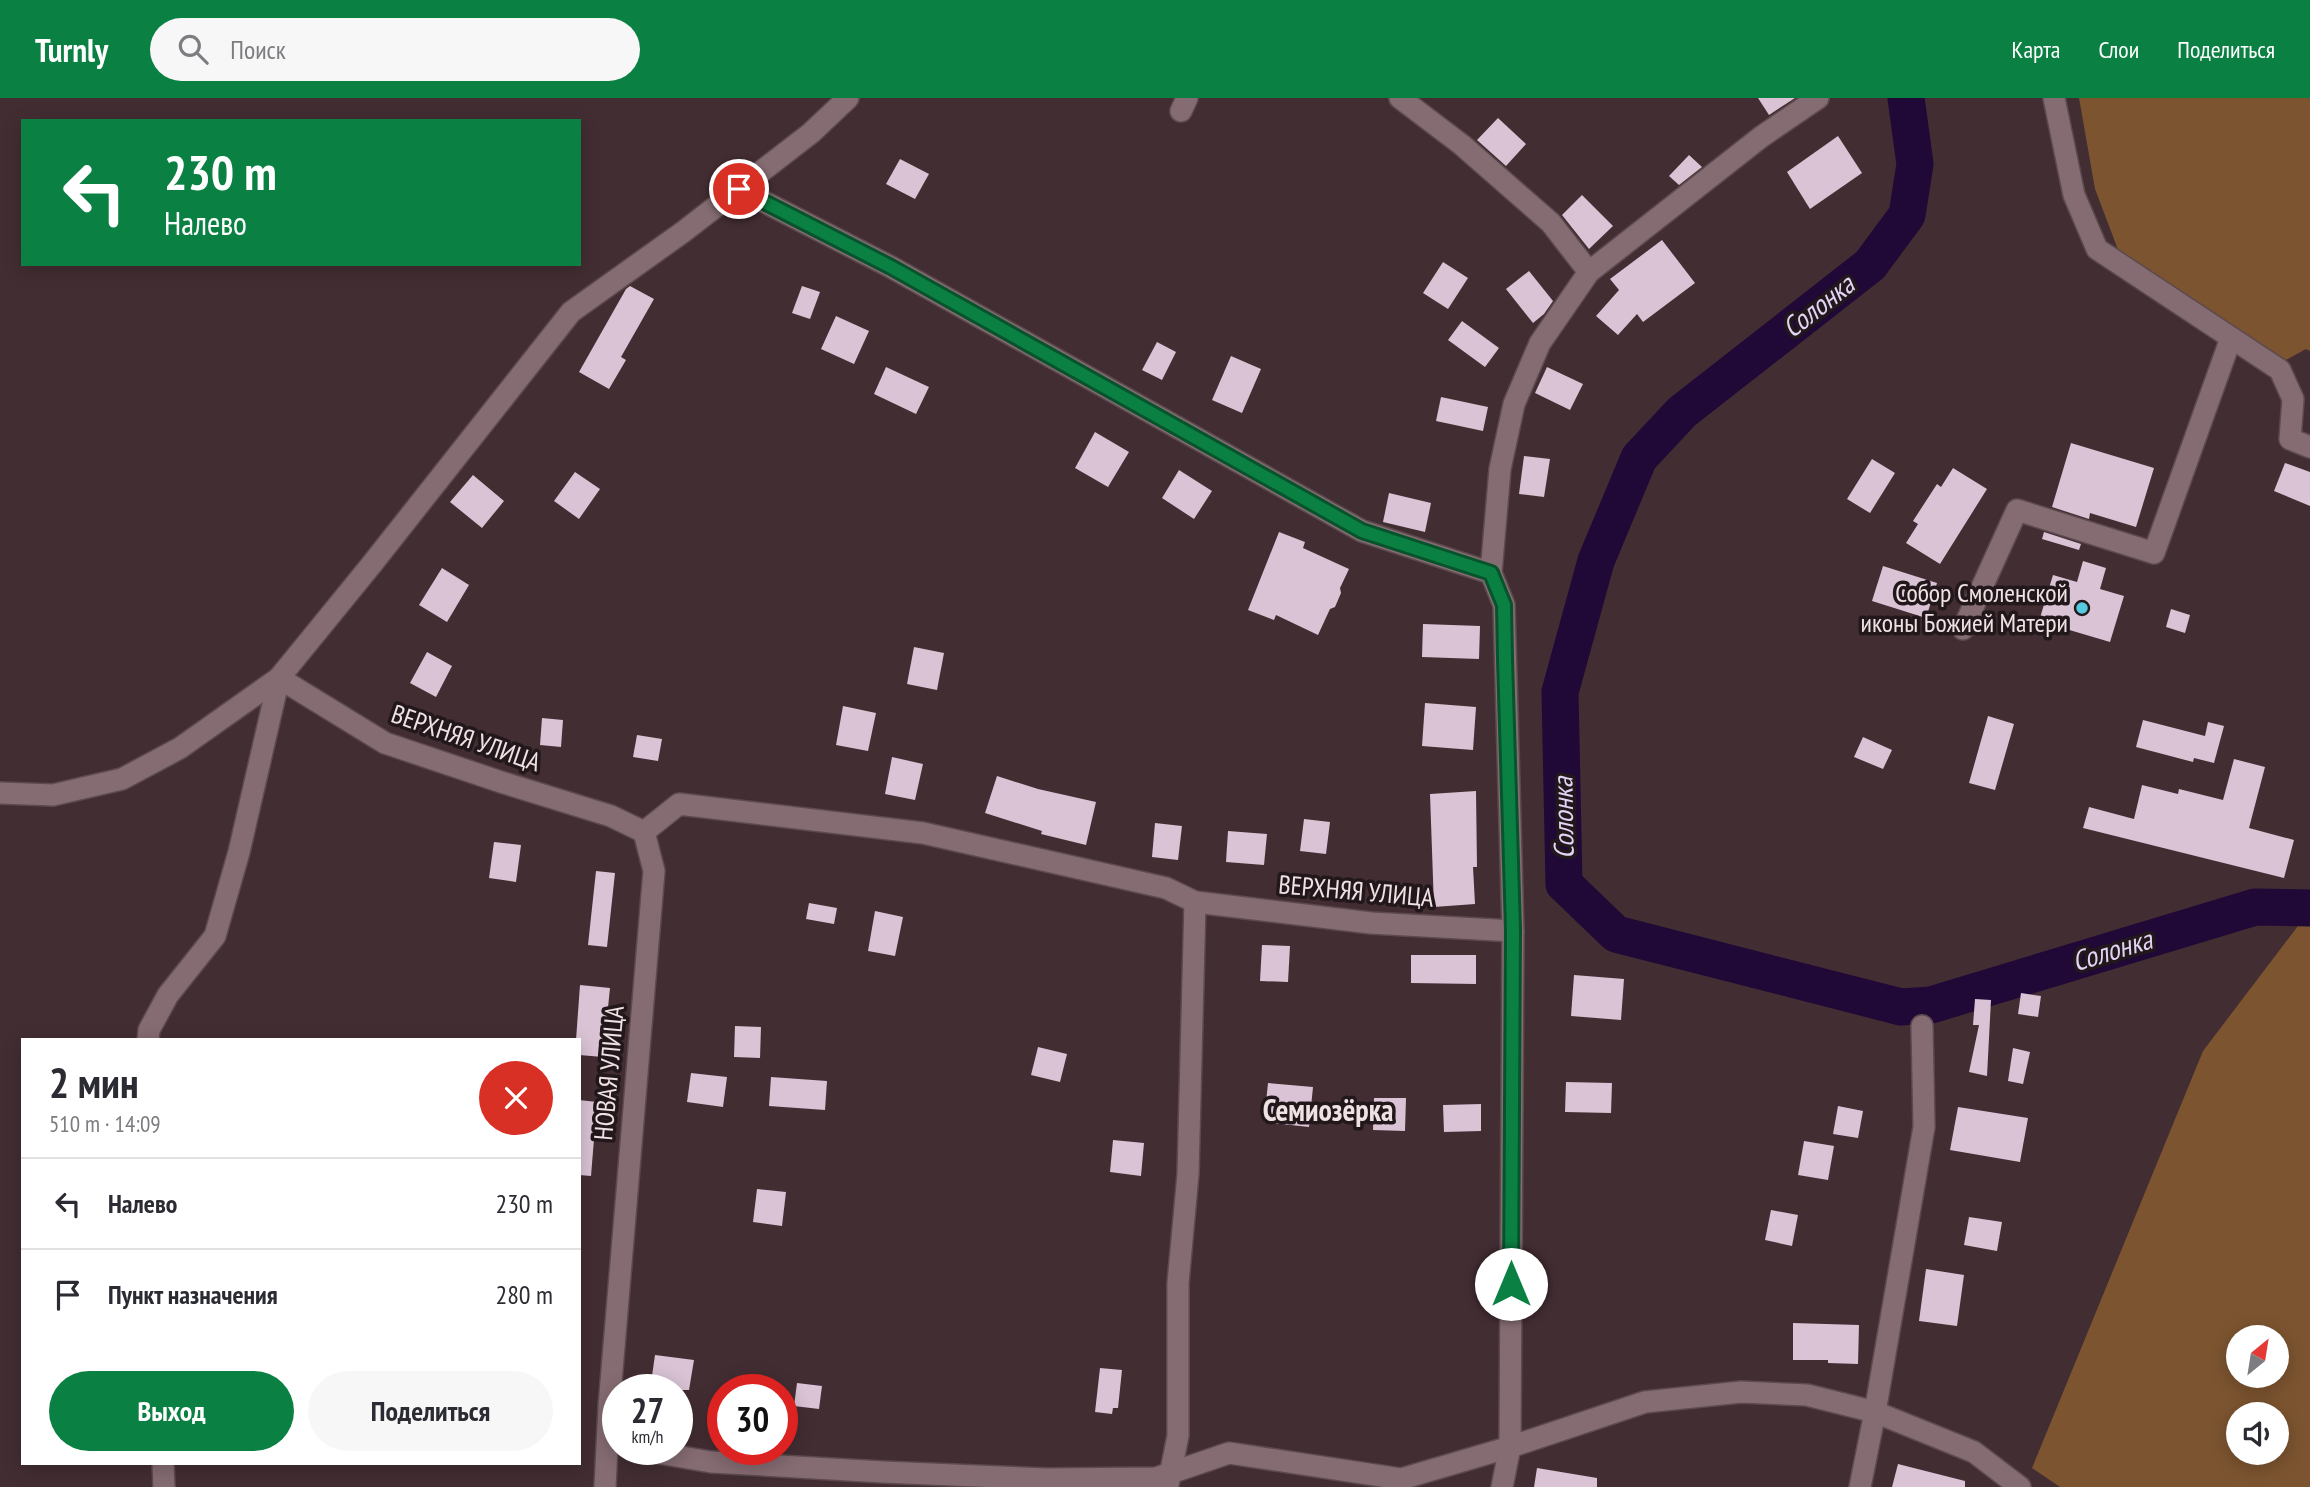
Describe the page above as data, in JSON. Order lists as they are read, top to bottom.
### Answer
{
  "streets": {
    "street": ["ВЕРХНЯЯ УЛИЦА", "НОВАЯ УЛИЦА"]
  },
  "crossings": [
    ["ВЕРХНЯЯ УЛИЦА", "НОВАЯ УЛИЦА"]
  ],
  "districts": ["Семиозёрка"],
  "water": ["Солонка"],
  "places": ["Собор Смоленской иконы Божией Матери"],
  "north": "top right",
  "page": {
    "header": "Turnly",
    "search": "Поиск",
    "nav": ["Карта", "Слои", "Поделиться"],
    "turn": ["230 m", "Налево"],
    "heading": ["2 мин", "510 m · 14:09"],
    "list": [
      {
        "name": "Налево",
        "value": "230 m"
      },
      {
        "name": "Пункт назначения",
        "value": "280 m"
      }
    ],
    "buttons": ["Выход", "Поделиться"],
    "speed": "27 km/h",
    "limit": "30"
  }
}
